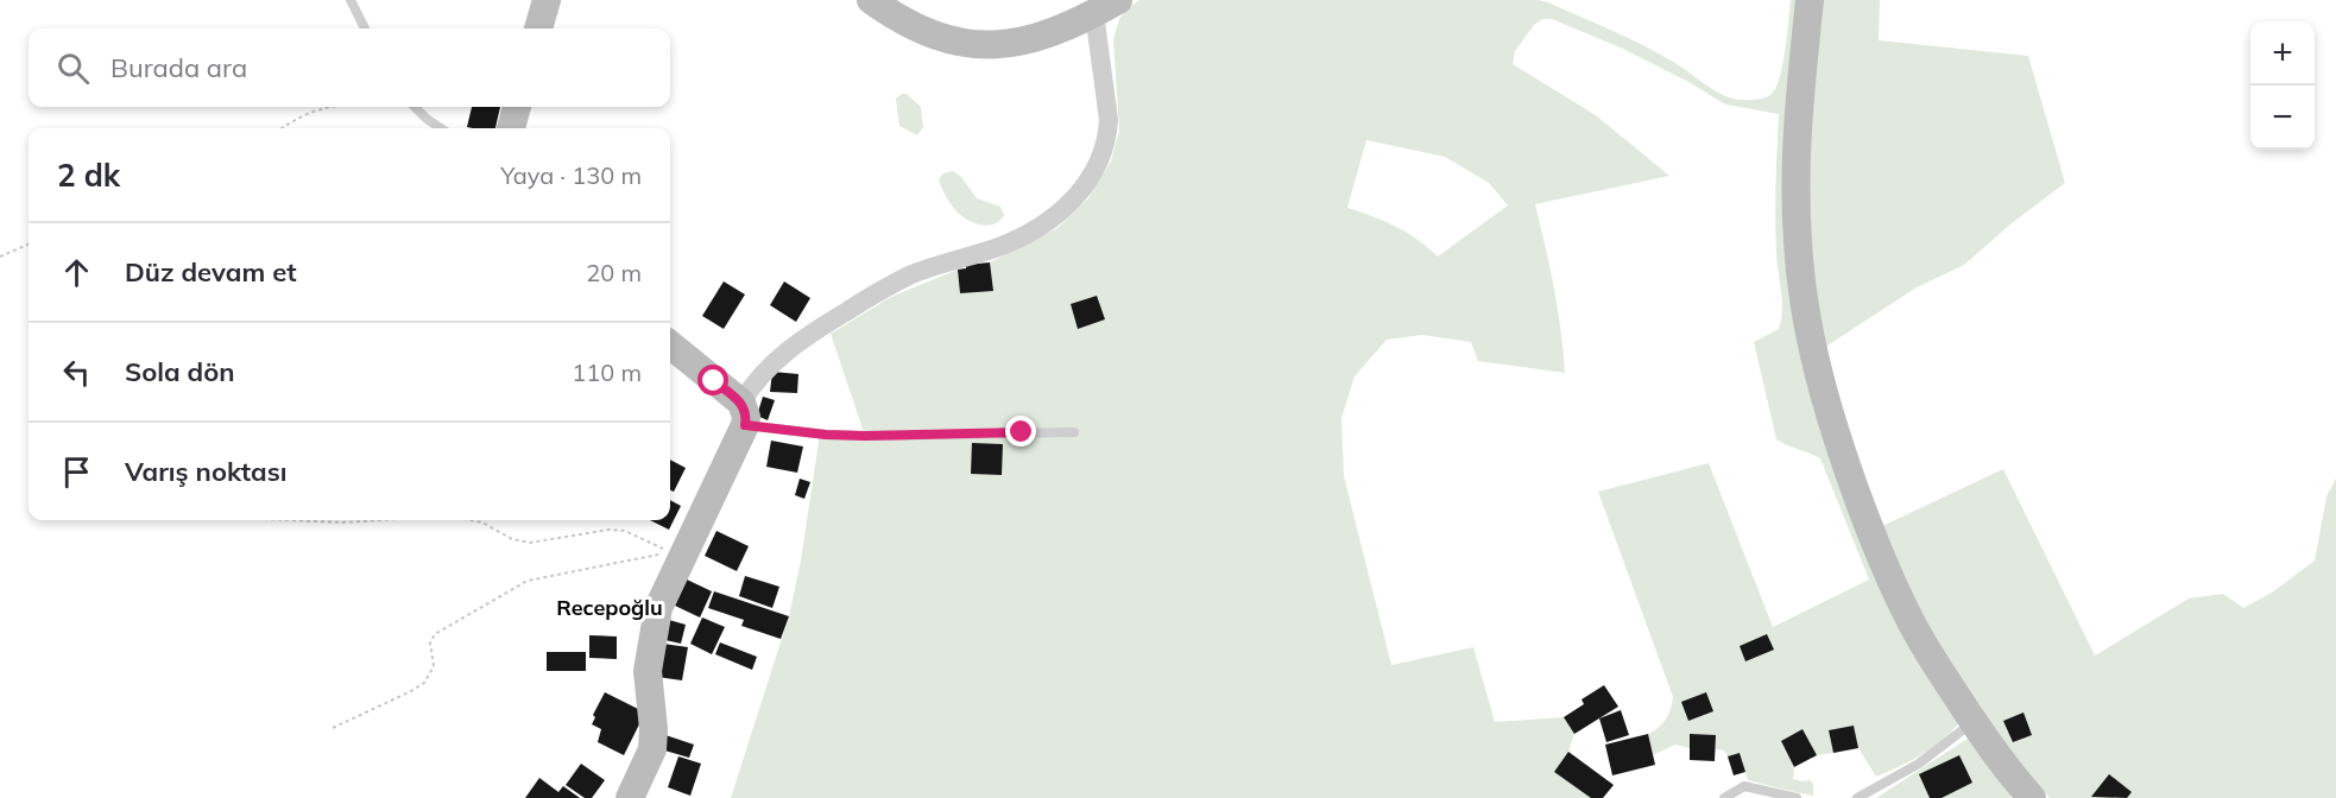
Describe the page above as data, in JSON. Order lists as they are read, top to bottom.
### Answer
{
  "districts": ["Recepoğlu"],
  "page": {
    "map_buttons": ["+", "−"],
    "search": "Burada ara",
    "heading": ["2 dk", "Yaya · 130 m"],
    "list": [
      ["Düz devam et", "20 m"],
      ["Sola dön", "110 m"],
      "Varış noktası"
    ]
  }
}
